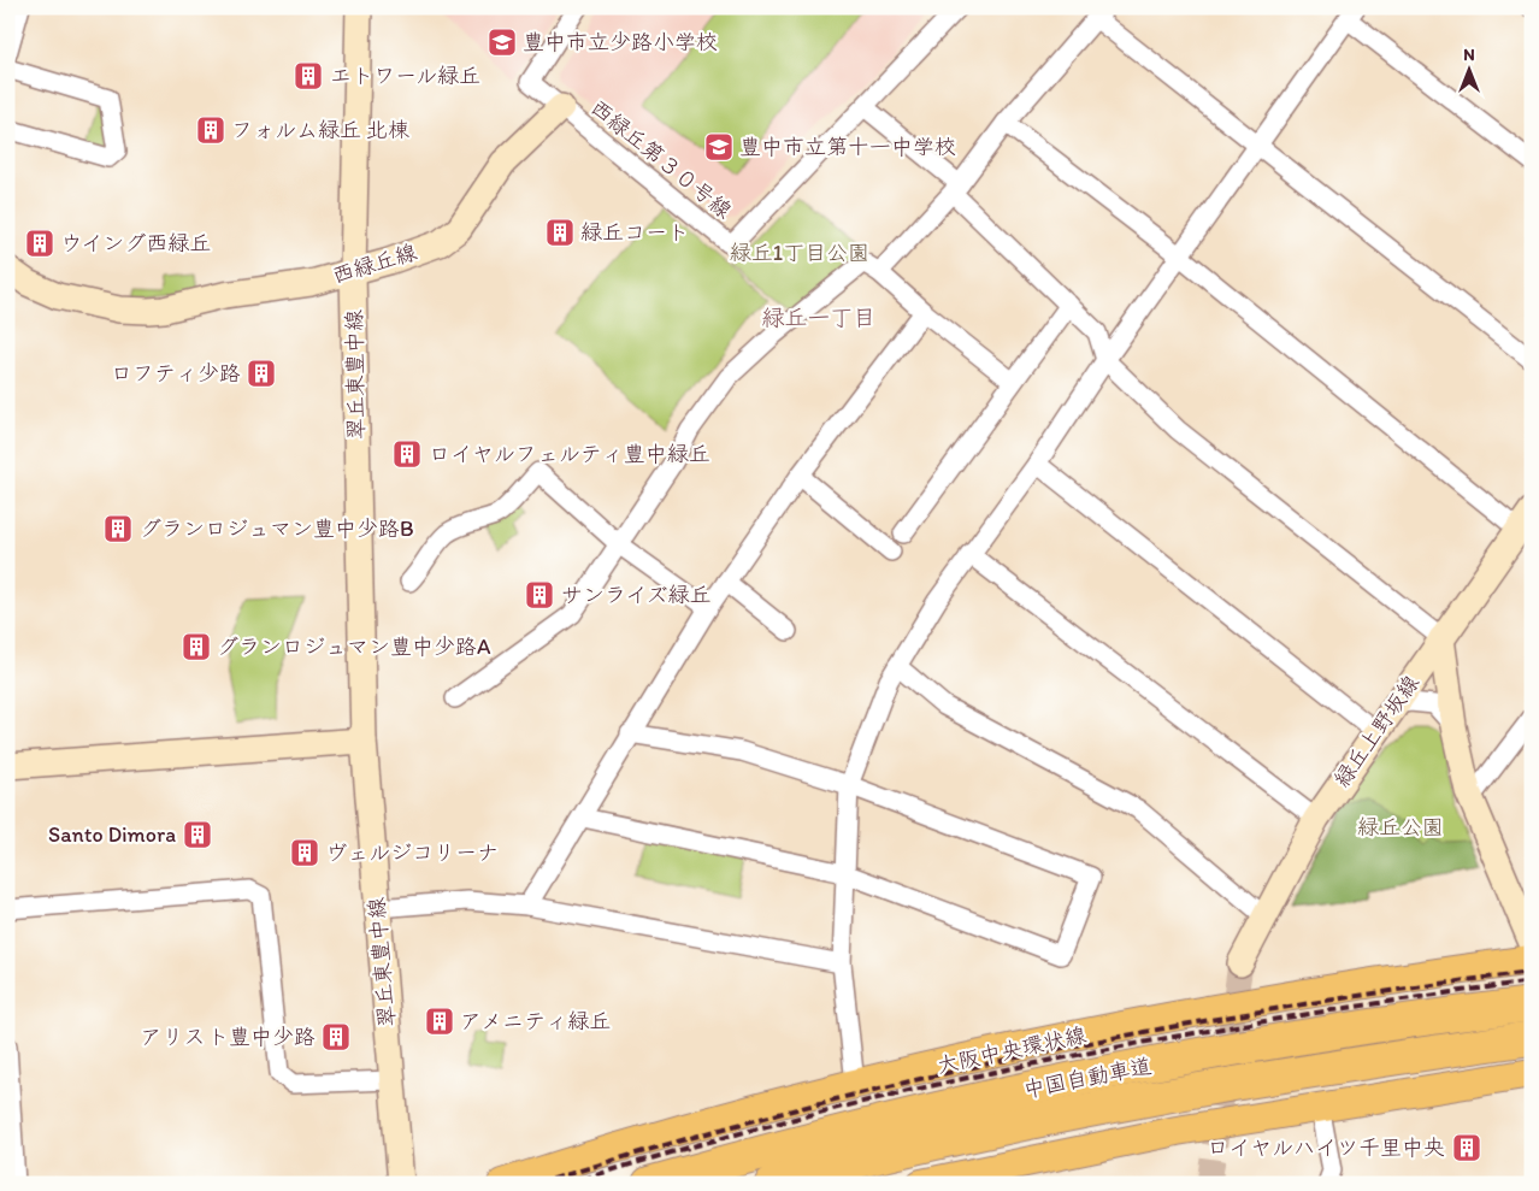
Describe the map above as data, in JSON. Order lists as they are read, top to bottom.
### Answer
{
  "streets": {
    "highway": ["中国自動車道"],
    "main road": ["大阪中央環状線"],
    "street": [
      "西緑丘第３０号線",
      "西緑丘線",
      "翠丘東豊中線",
      "緑丘上野坂線"
    ]
  },
  "crossings": [
    ["西緑丘第３０号線", "西緑丘線"],
    ["西緑丘線", "翠丘東豊中線"]
  ],
  "districts": ["緑丘一丁目"],
  "parks": ["緑丘1丁目公園", "緑丘公園"],
  "places": {
    "school or university": ["豊中市立少路小学校", "豊中市立第十一中学校"],
    "building": [
      "エトワール緑丘",
      "フォルム緑丘 北棟",
      "緑丘コート",
      "ウイング西緑丘",
      "ロフティ少路",
      "ロイヤルフェルティ豊中緑丘",
      "グランロジュマン豊中少路B",
      "サンライズ緑丘",
      "グランロジュマン豊中少路A",
      "Santo Dimora",
      "ヴェルジコリーナ",
      "アメニティ緑丘",
      "アリスト豊中少路",
      "ロイヤルハイツ千里中央"
    ]
  },
  "north": "top"
}
